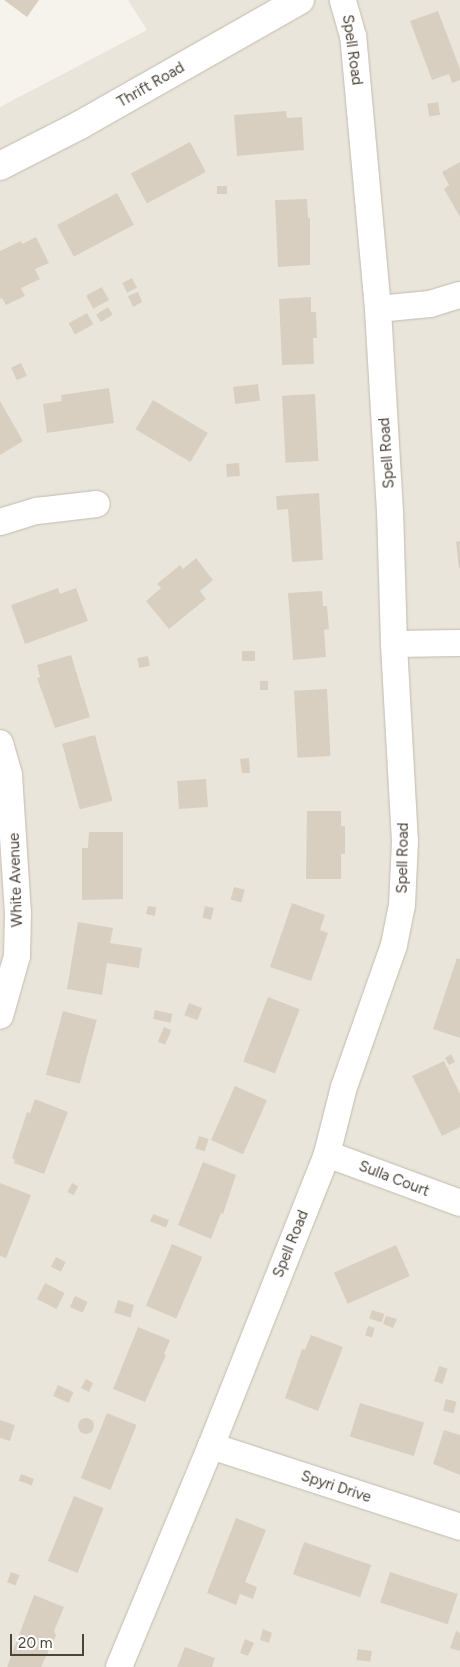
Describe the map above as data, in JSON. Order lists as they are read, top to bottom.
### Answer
{
  "streets": {
    "street": [
      "Spell Road",
      "Thrift Road",
      "White Avenue",
      "Sulla Court",
      "Spyri Drive"
    ]
  },
  "crossings": [
    ["Spell Road", "Sulla Court"],
    ["Spell Road", "Spyri Drive"]
  ],
  "scale_bar": "20 m"
}
